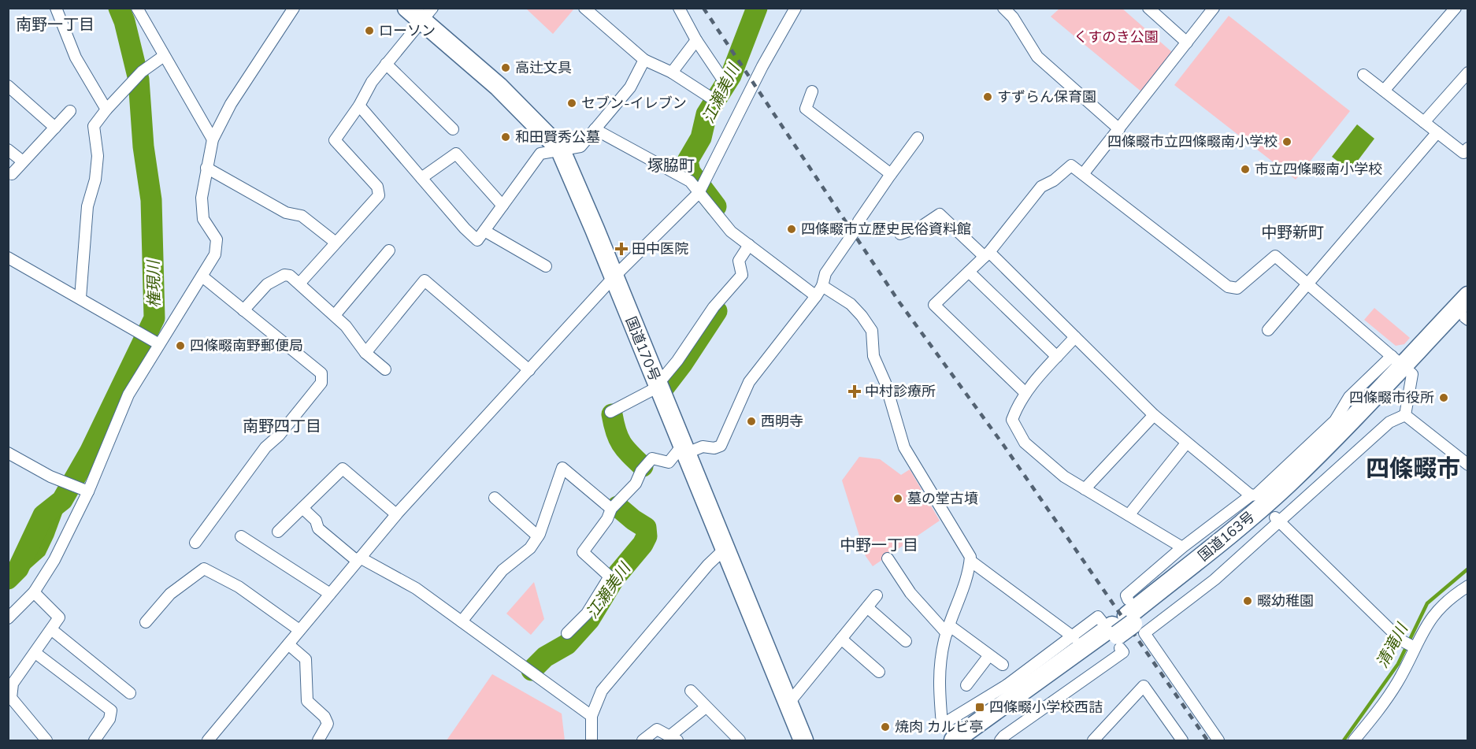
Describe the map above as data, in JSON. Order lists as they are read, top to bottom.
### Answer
{
  "streets": {
    "highway": ["国道170号", "国道163号"]
  },
  "districts": [
    "南野一丁目",
    "塚脇町",
    "中野新町",
    "南野四丁目",
    "四條畷市",
    "中野一丁目"
  ],
  "water": ["江瀬美川", "権現川", "清滝川"],
  "parks": ["くすのき公園"],
  "places": {
    "other": [
      "ローソン",
      "高辻文具",
      "すずらん保育園",
      "セブン-イレブン",
      "和田賢秀公墓",
      "四條畷市立四條畷南小学校",
      "市立四條畷南小学校",
      "四條畷市立歴史民俗資料館",
      "四條畷南野郵便局",
      "四條畷市役所",
      "西明寺",
      "墓の堂古墳",
      "畷幼稚園",
      "焼肉 カルビ亭"
    ],
    "health": ["田中医院", "中村診療所"],
    "transit": ["四條畷小学校西詰"]
  }
}
